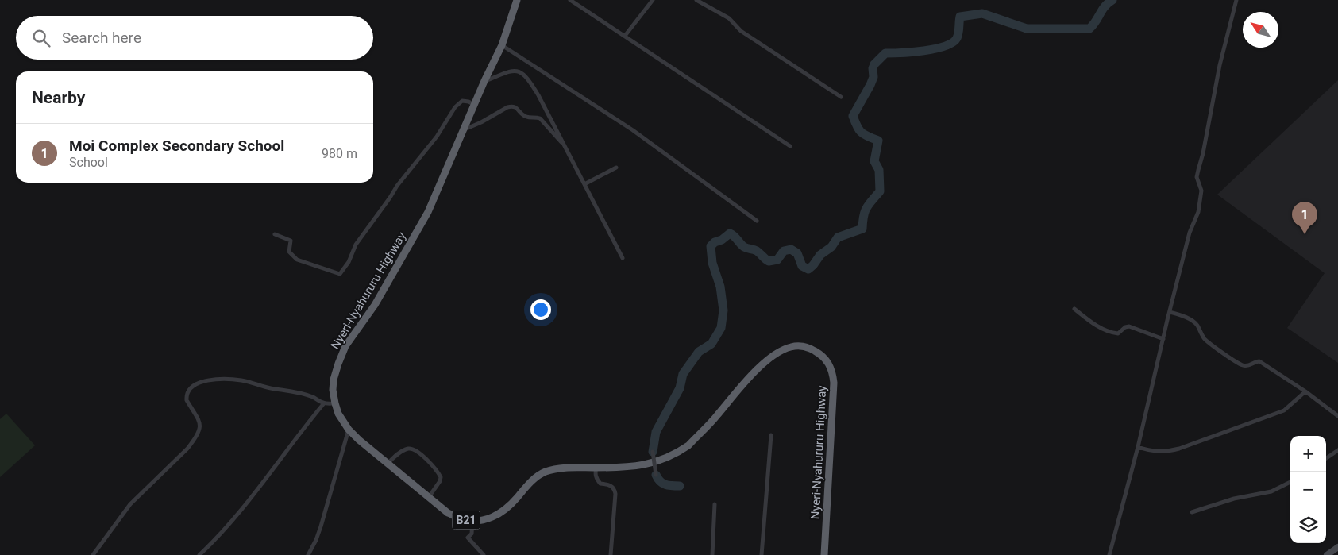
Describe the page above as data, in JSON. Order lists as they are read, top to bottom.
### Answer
{
  "streets": {
    "highway": ["Nyeri-Nyahururu Highway", "B21"]
  },
  "north": "top left",
  "page": {
    "search": "Search here",
    "heading": "Nearby",
    "list": [
      {
        "mark": "1",
        "name": "Moi Complex Secondary School",
        "note": "School",
        "value": "980 m"
      }
    ],
    "pins": "1",
    "map_buttons": ["+", "−"]
  }
}
